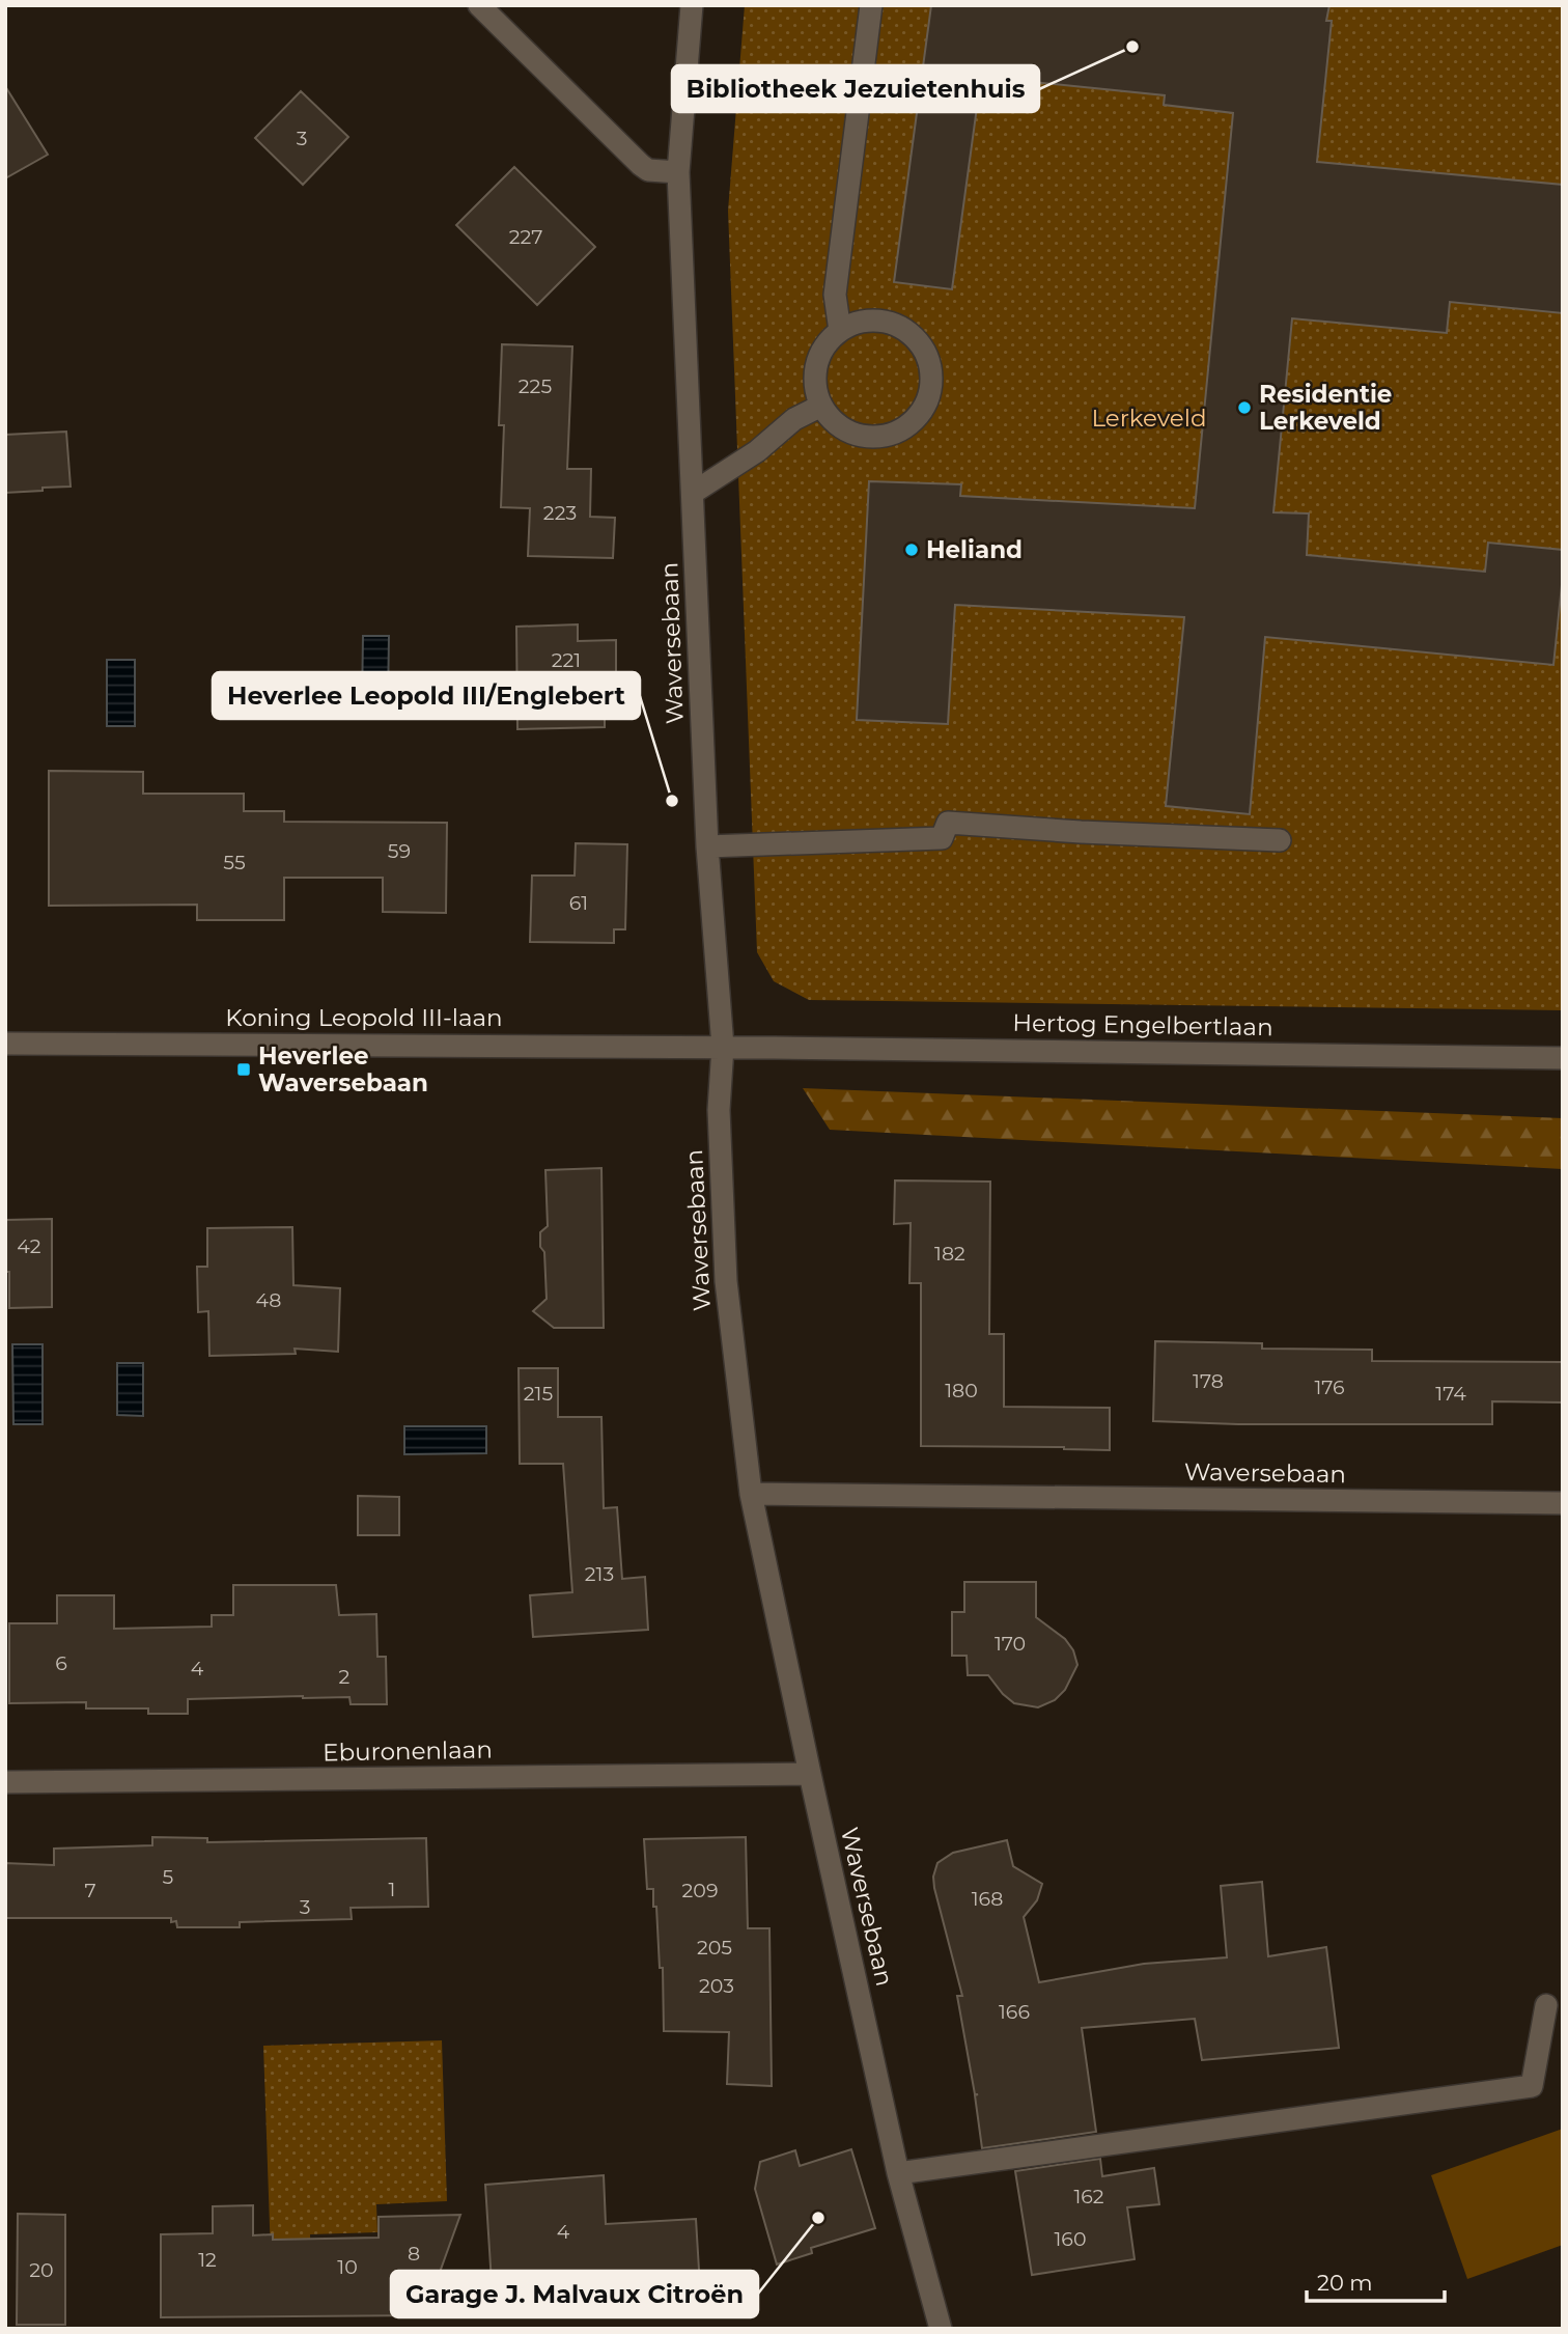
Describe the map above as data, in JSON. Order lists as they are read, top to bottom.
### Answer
{
  "streets": {
    "street": [
      "Waversebaan",
      "Koning Leopold III-laan",
      "Hertog Engelbertlaan",
      "Eburonenlaan"
    ]
  },
  "crossings": [
    ["Waversebaan", "Koning Leopold III-laan"],
    ["Waversebaan", "Hertog Engelbertlaan"],
    ["Waversebaan", "Eburonenlaan"],
    ["Koning Leopold III-laan", "Hertog Engelbertlaan"]
  ],
  "parks": ["Lerkeveld"],
  "places": {
    "other": [
      "Bibliotheek Jezuietenhuis",
      "Residentie Lerkeveld",
      "Heliand",
      "Heverlee Leopold III/Englebert",
      "Garage J. Malvaux Citroën"
    ],
    "transit": ["Heverlee Waversebaan"]
  },
  "house_numbers": [
    "3",
    "227",
    "225",
    "223",
    "221",
    "59",
    "55",
    "61",
    "42",
    "182",
    "48",
    "178",
    "176",
    "180",
    "215",
    "174",
    "213",
    "170",
    "6",
    "4",
    "2",
    "5",
    "1",
    "7",
    "209",
    "168",
    "3",
    "205",
    "203",
    "166",
    "162",
    "4",
    "160",
    "8",
    "12",
    "10",
    "20"
  ],
  "scale_bar": "20 m"
}
